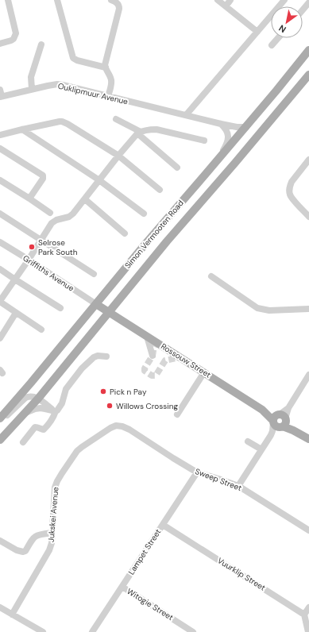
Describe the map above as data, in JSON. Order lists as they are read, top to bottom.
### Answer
{
  "streets": {
    "main road": ["Simon Vermooten Road", "Rossouw Street"],
    "street": [
      "Ouklipmuur Avenue",
      "Griffiths Avenue",
      "Sweep Street",
      "Jukskei Avenue",
      "Lampet Street",
      "Vuurklip Street",
      "Witogie Street"
    ]
  },
  "crossings": [
    ["Ouklipmuur Avenue", "Simon Vermooten Road"],
    ["Simon Vermooten Road", "Griffiths Avenue"],
    ["Simon Vermooten Road", "Rossouw Street"],
    ["Griffiths Avenue", "Rossouw Street"],
    ["Sweep Street", "Jukskei Avenue"],
    ["Sweep Street", "Lampet Street"],
    ["Lampet Street", "Vuurklip Street"],
    ["Lampet Street", "Witogie Street"]
  ],
  "places": ["Selrose Park South", "Pick n Pay", "Willows Crossing"],
  "north": "bottom left"
}
